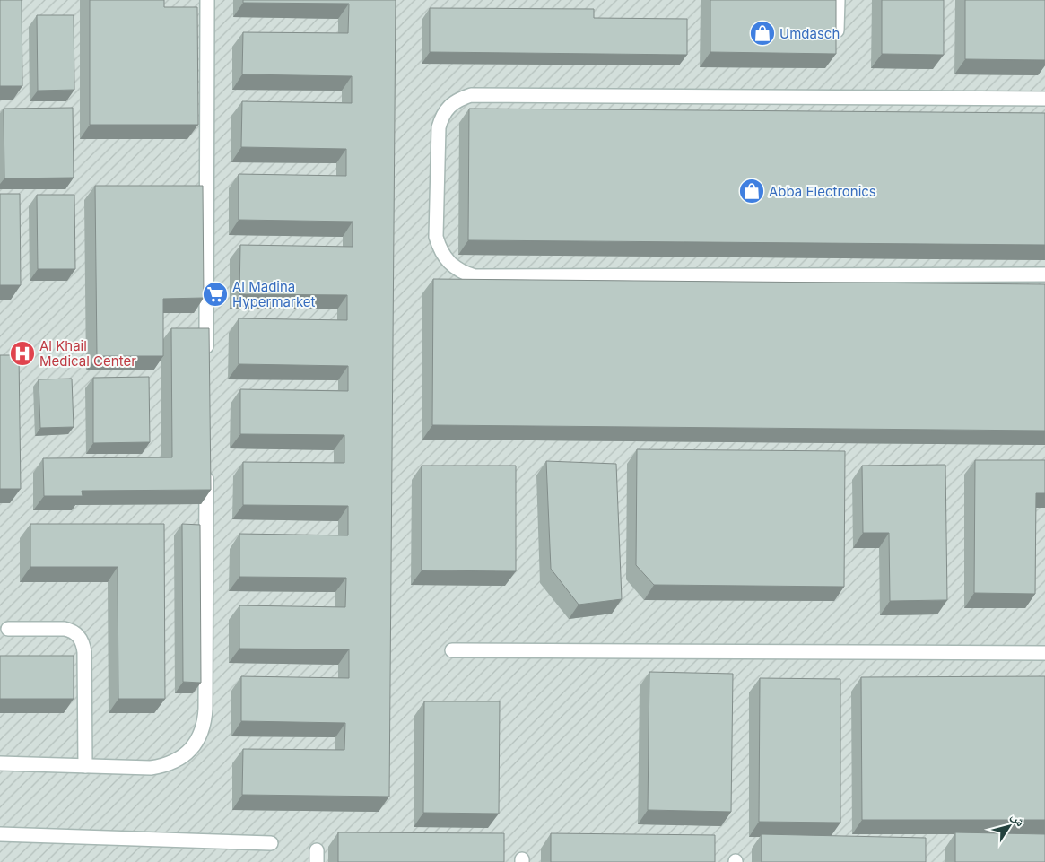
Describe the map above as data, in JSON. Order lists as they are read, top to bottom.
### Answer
{
  "places": {
    "shop": ["Umdasch", "Abba Electronics"],
    "supermarket": ["Al Madina Hypermarket"],
    "hospital": ["Al Khail Medical Center"]
  },
  "north": "top right"
}
